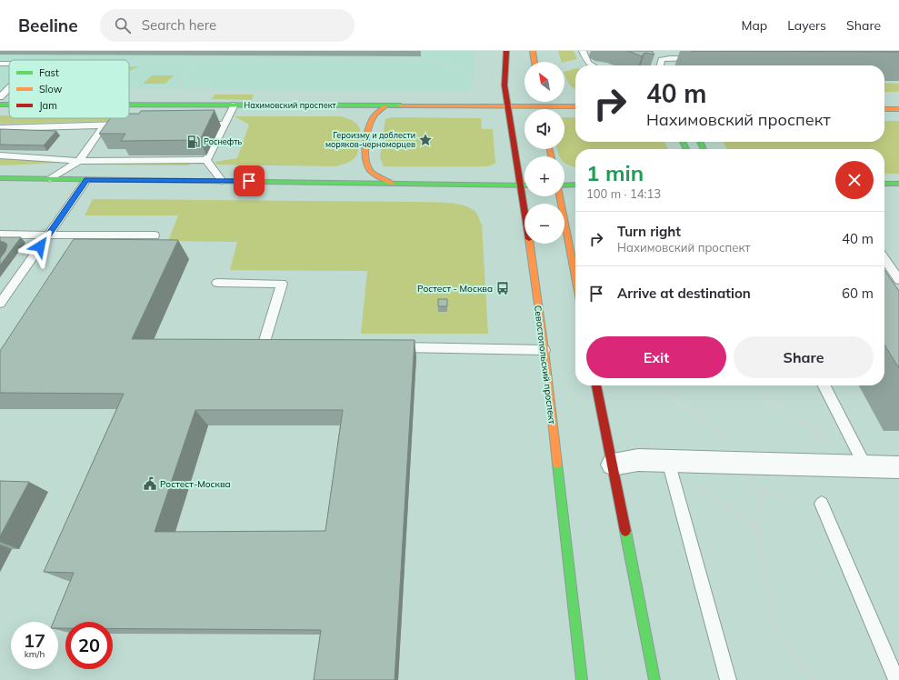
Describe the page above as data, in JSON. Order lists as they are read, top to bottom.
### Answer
{
  "streets": {
    "main road": ["Нахимовский проспект", "Севастопольский проспект"]
  },
  "crossings": [
    ["Нахимовский проспект", "Севастопольский проспект"]
  ],
  "places": {
    "place": ["Героизму и доблести моряков-черноморцев"],
    "fuel station": ["Роснефть"],
    "bus stop": ["Ростест - Москва"],
    "public building": ["Ростест-Москва"]
  },
  "legend": ["Fast", "Slow", "Jam"],
  "north": "top left",
  "page": {
    "header": "Beeline",
    "search": "Search here",
    "nav": ["Map", "Layers", "Share"],
    "map_buttons": ["+", "−"],
    "turn": ["40 m", "Нахимовский проспект"],
    "heading": ["1 min", "100 m · 14:13"],
    "list": [
      {
        "name": "Turn right",
        "note": "Нахимовский проспект",
        "value": "40 m"
      },
      {
        "name": "Arrive at destination",
        "value": "60 m"
      }
    ],
    "buttons": ["Exit", "Share"],
    "speed": "17 km/h",
    "limit": "20"
  }
}
